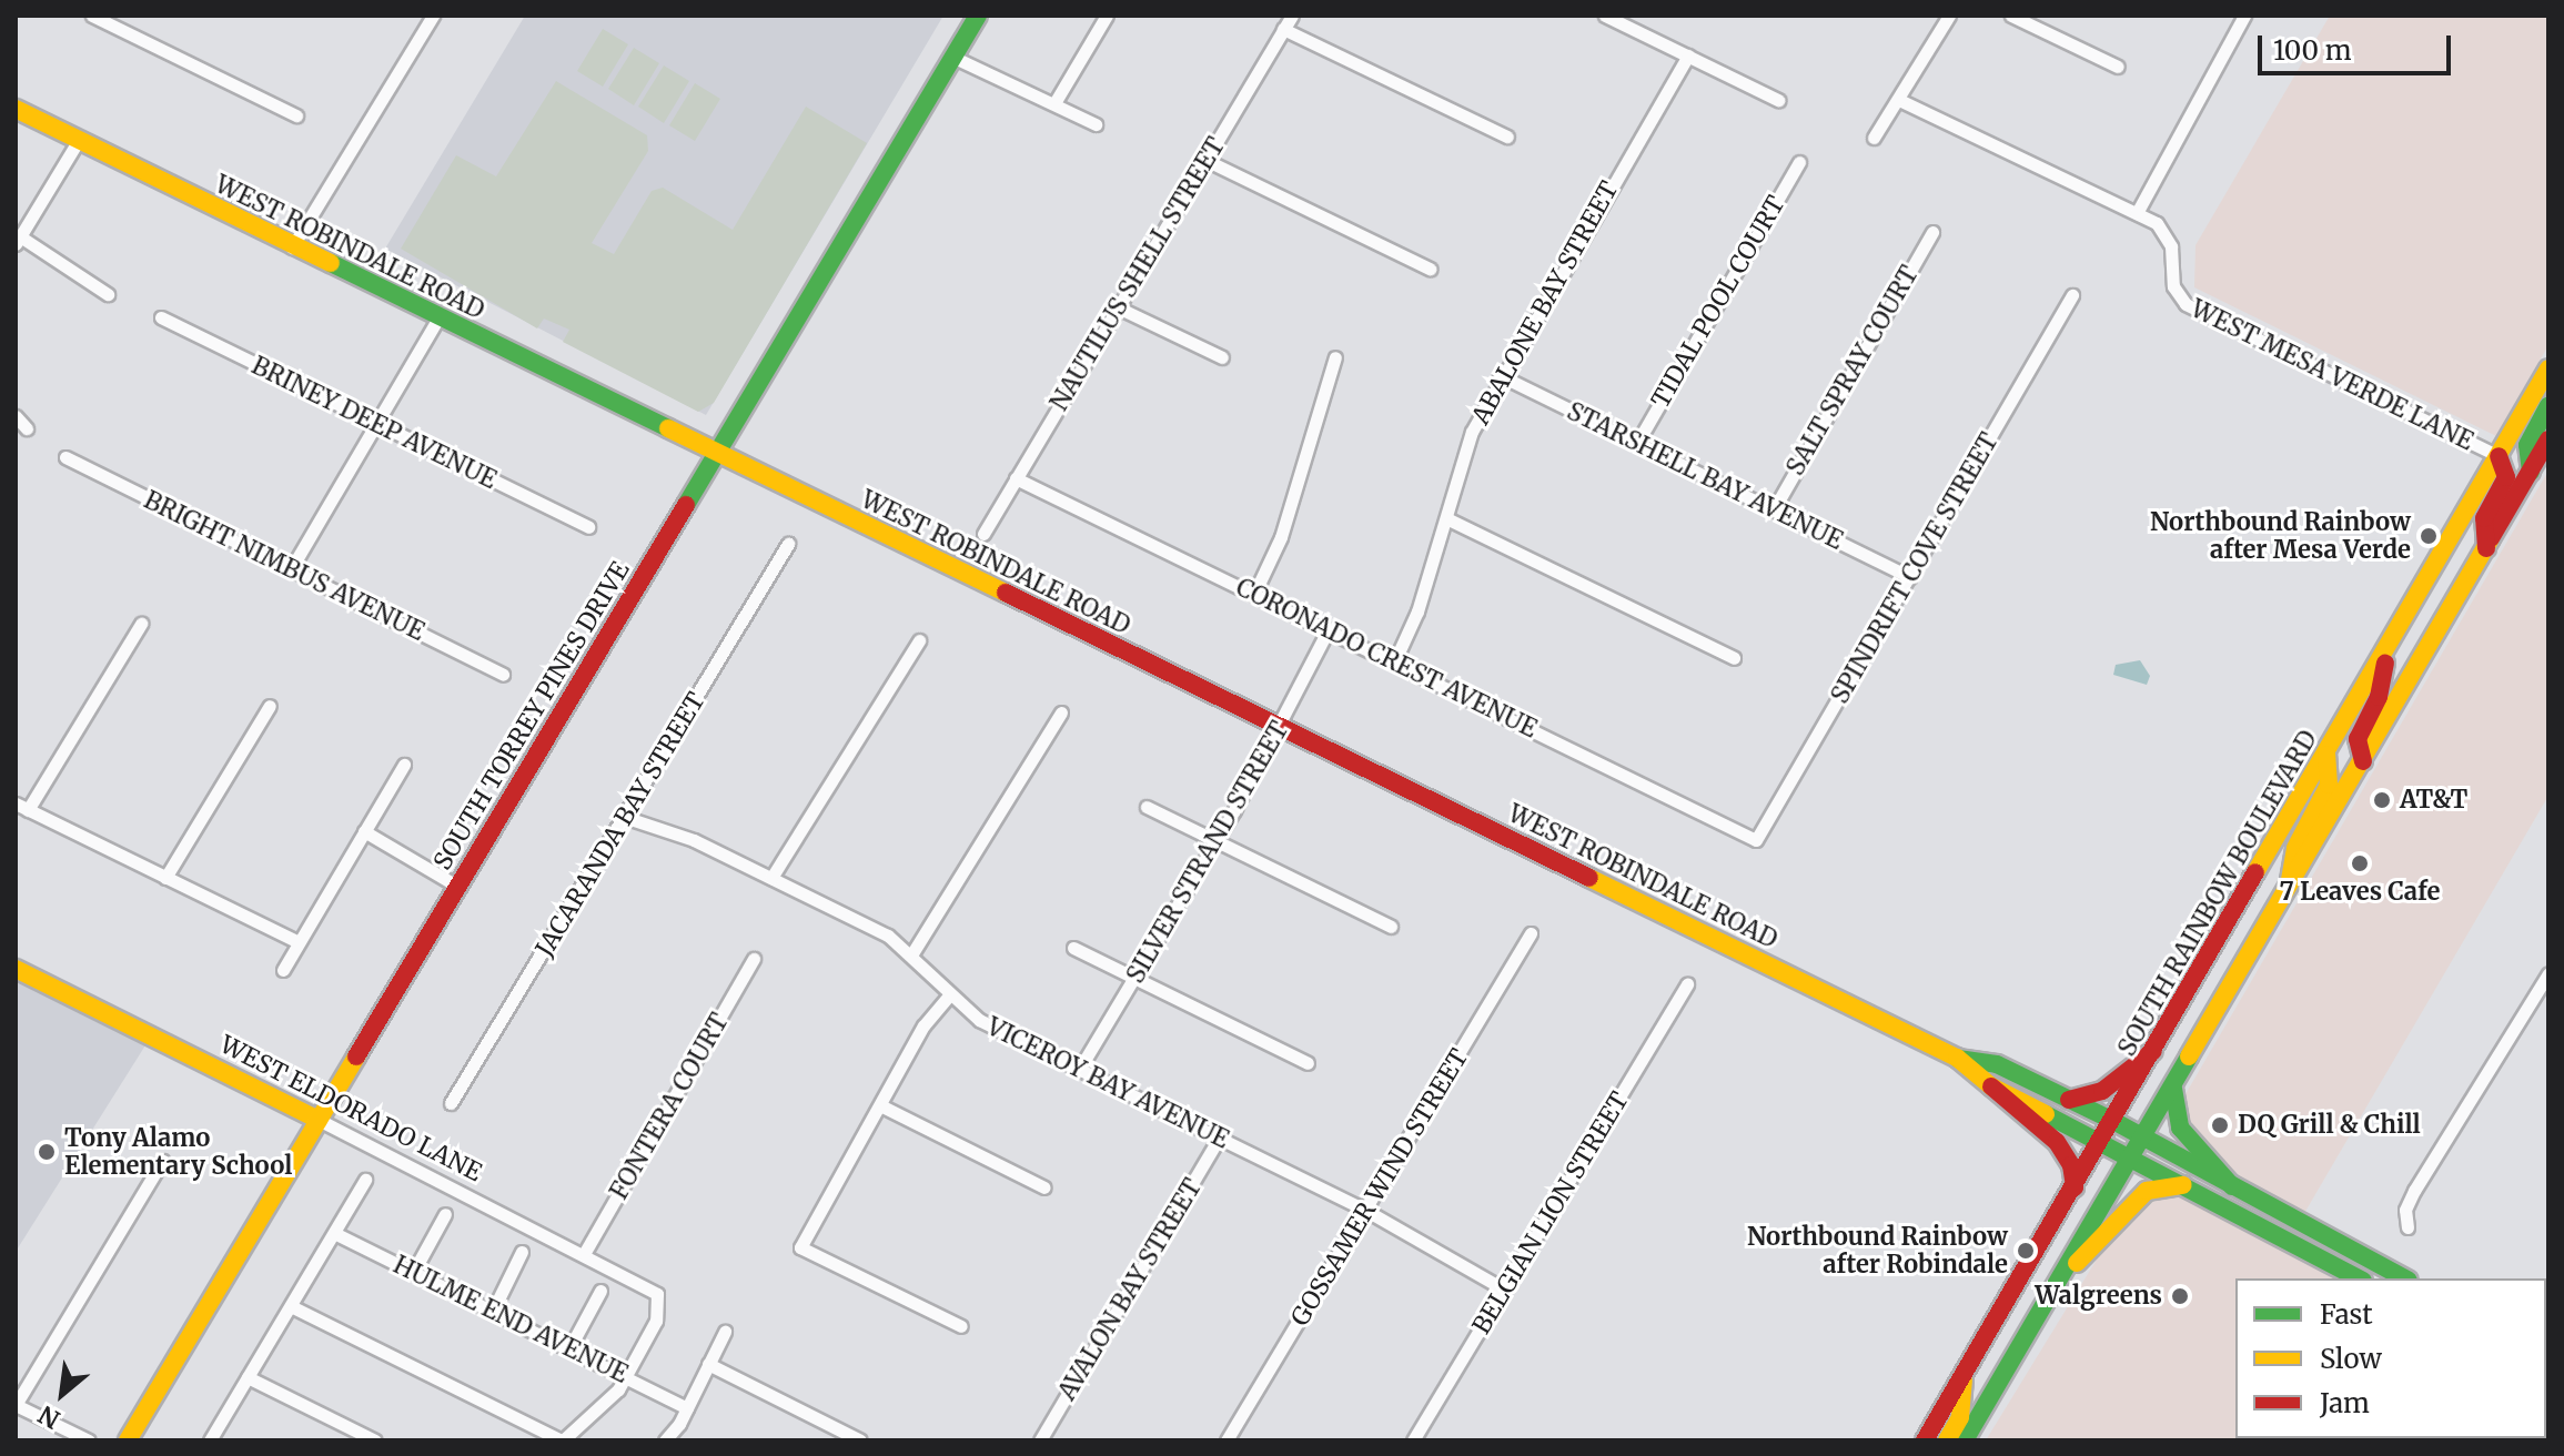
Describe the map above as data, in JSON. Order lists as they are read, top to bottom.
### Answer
{
  "streets": {
    "main road": [
      "WEST ROBINDALE ROAD",
      "SOUTH TORREY PINES DRIVE",
      "SOUTH RAINBOW BOULEVARD",
      "WEST ELDORADO LANE"
    ],
    "street": [
      "NAUTILUS SHELL STREET",
      "TIDAL POOL COURT",
      "ABALONE BAY STREET",
      "SALT SPRAY COURT",
      "WEST MESA VERDE LANE",
      "BRINEY DEEP AVENUE",
      "STARSHELL BAY AVENUE",
      "BRIGHT NIMBUS AVENUE",
      "SPINDRIFT COVE STREET",
      "CORONADO CREST AVENUE",
      "JACARANDA BAY STREET",
      "SILVER STRAND STREET",
      "VICEROY BAY AVENUE",
      "FONTERA COURT",
      "GOSSAMER WIND STREET",
      "BELGIAN LION STREET",
      "AVALON BAY STREET",
      "HULME END AVENUE"
    ]
  },
  "crossings": [
    ["WEST ROBINDALE ROAD", "SOUTH TORREY PINES DRIVE"],
    ["WEST ROBINDALE ROAD", "SILVER STRAND STREET"],
    ["WEST ROBINDALE ROAD", "SOUTH RAINBOW BOULEVARD"],
    ["NAUTILUS SHELL STREET", "CORONADO CREST AVENUE"],
    ["TIDAL POOL COURT", "STARSHELL BAY AVENUE"],
    ["ABALONE BAY STREET", "STARSHELL BAY AVENUE"],
    ["ABALONE BAY STREET", "CORONADO CREST AVENUE"],
    ["SALT SPRAY COURT", "STARSHELL BAY AVENUE"],
    ["WEST MESA VERDE LANE", "SOUTH RAINBOW BOULEVARD"],
    ["STARSHELL BAY AVENUE", "SPINDRIFT COVE STREET"],
    ["SPINDRIFT COVE STREET", "CORONADO CREST AVENUE"],
    ["CORONADO CREST AVENUE", "SILVER STRAND STREET"],
    ["SOUTH TORREY PINES DRIVE", "WEST ELDORADO LANE"],
    ["JACARANDA BAY STREET", "VICEROY BAY AVENUE"],
    ["SILVER STRAND STREET", "VICEROY BAY AVENUE"],
    ["VICEROY BAY AVENUE", "GOSSAMER WIND STREET"],
    ["VICEROY BAY AVENUE", "BELGIAN LION STREET"],
    ["VICEROY BAY AVENUE", "AVALON BAY STREET"],
    ["FONTERA COURT", "WEST ELDORADO LANE"],
    ["WEST ELDORADO LANE", "HULME END AVENUE"]
  ],
  "places": [
    "Northbound Rainbow after Mesa Verde",
    "AT&T",
    "7 Leaves Cafe",
    "DQ Grill & Chill",
    "Tony Alamo Elementary School",
    "Northbound Rainbow after Robindale",
    "Walgreens"
  ],
  "legend": ["Fast", "Slow", "Jam"],
  "scale_bar": "100 m",
  "north": "bottom left"
}
